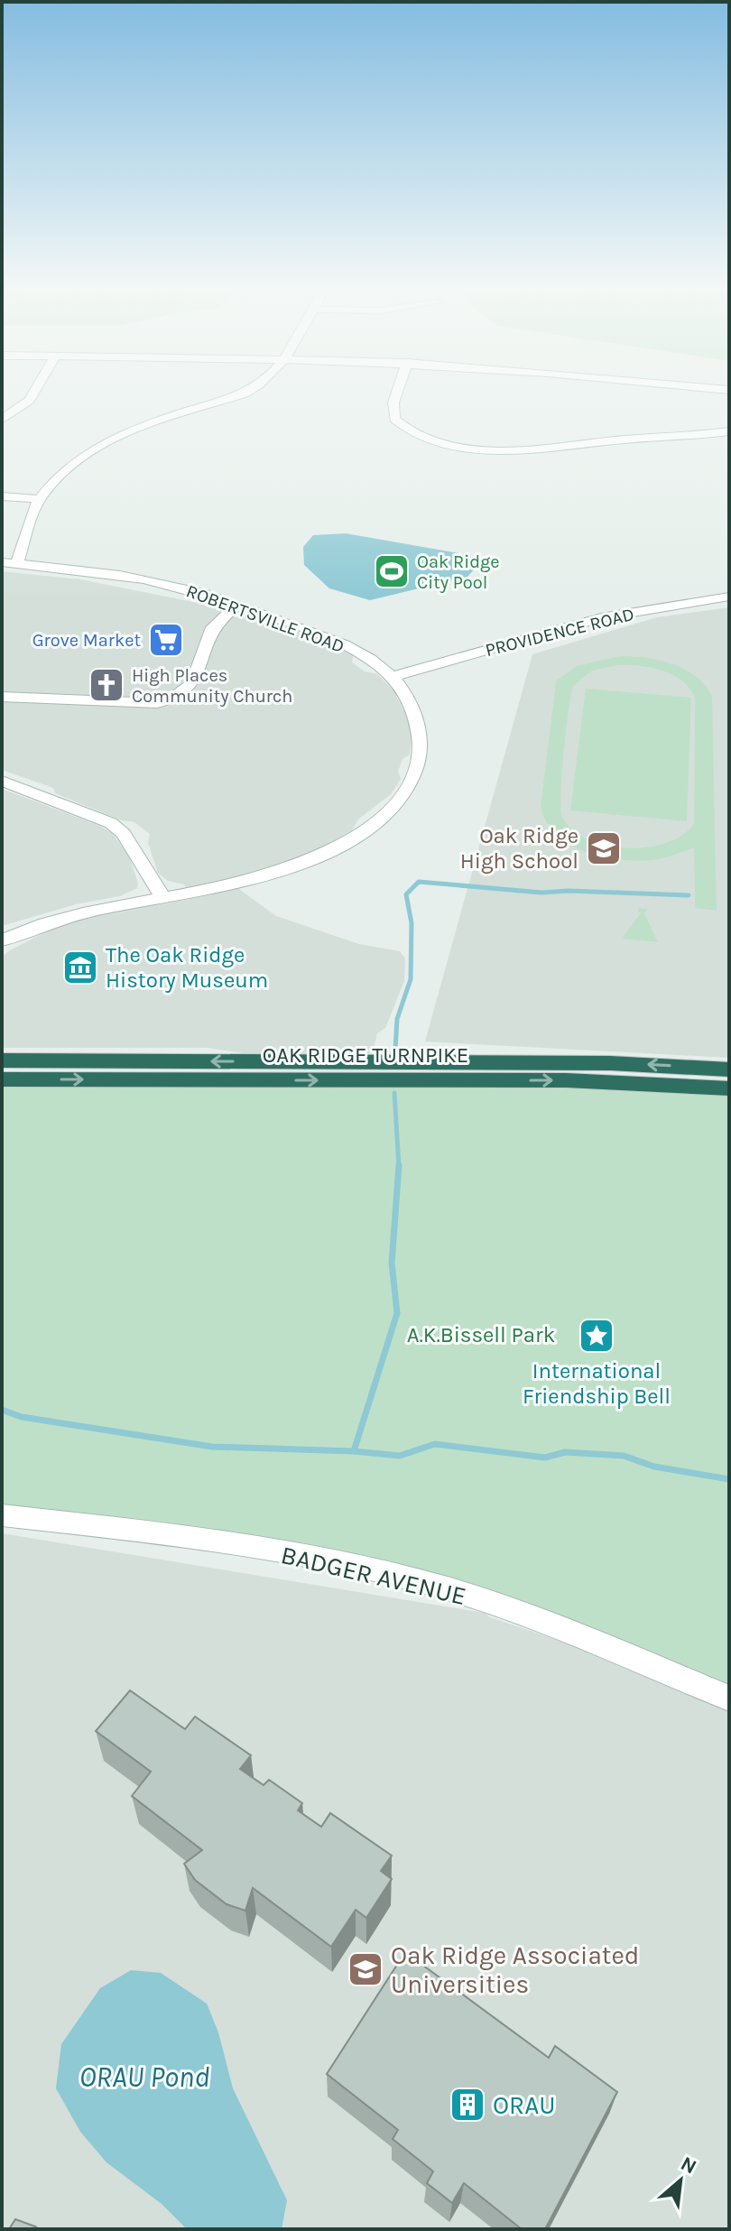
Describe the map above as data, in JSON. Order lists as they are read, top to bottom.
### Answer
{
  "streets": {
    "highway": ["OAK RIDGE TURNPIKE"],
    "street": ["ROBERTSVILLE ROAD", "PROVIDENCE ROAD", "BADGER AVENUE"]
  },
  "crossings": [
    ["ROBERTSVILLE ROAD", "PROVIDENCE ROAD"]
  ],
  "water": ["ORAU Pond"],
  "parks": ["A.K.Bissell Park"],
  "places": {
    "sports": ["Oak Ridge City Pool"],
    "supermarket": ["Grove Market"],
    "church": ["High Places Community Church"],
    "school or university": ["Oak Ridge High School", "Oak Ridge Associated Universities"],
    "museum": ["The Oak Ridge History Museum"],
    "place": ["International Friendship Bell"],
    "building": ["ORAU"]
  },
  "north": "top right"
}
